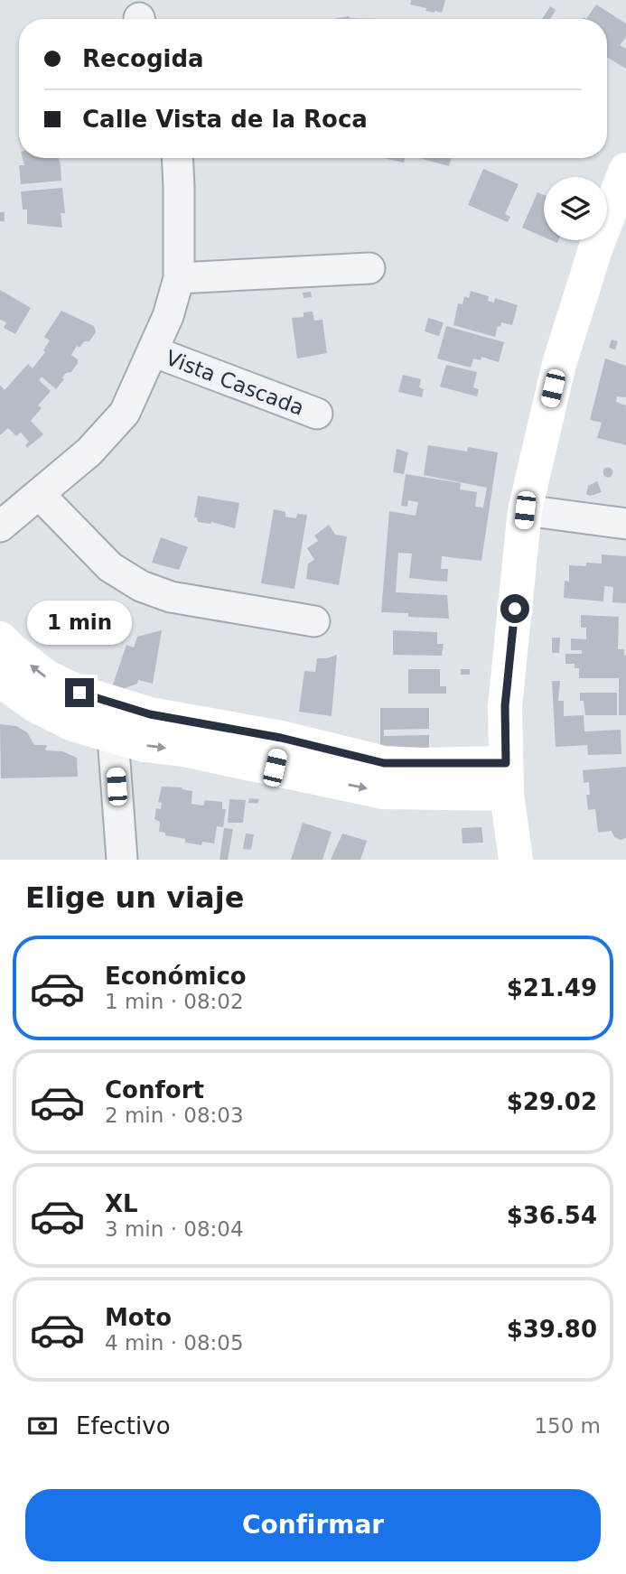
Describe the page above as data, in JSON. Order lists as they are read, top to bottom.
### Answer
{
  "streets": {
    "street": ["Vista Cascada"]
  },
  "page": {
    "banner": ["Recogida", "Calle Vista de la Roca"],
    "bubble": "1 min",
    "heading": "Elige un viaje",
    "list": [
      {
        "name": "Económico",
        "note": "1 min · 08:02",
        "value": "$21.49"
      },
      {
        "name": "Confort",
        "note": "2 min · 08:03",
        "value": "$29.02"
      },
      {
        "name": "XL",
        "note": "3 min · 08:04",
        "value": "$36.54"
      },
      {
        "name": "Moto",
        "note": "4 min · 08:05",
        "value": "$39.80"
      }
    ],
    "pay": ["Efectivo", "150 m"],
    "buttons": "Confirmar"
  }
}
